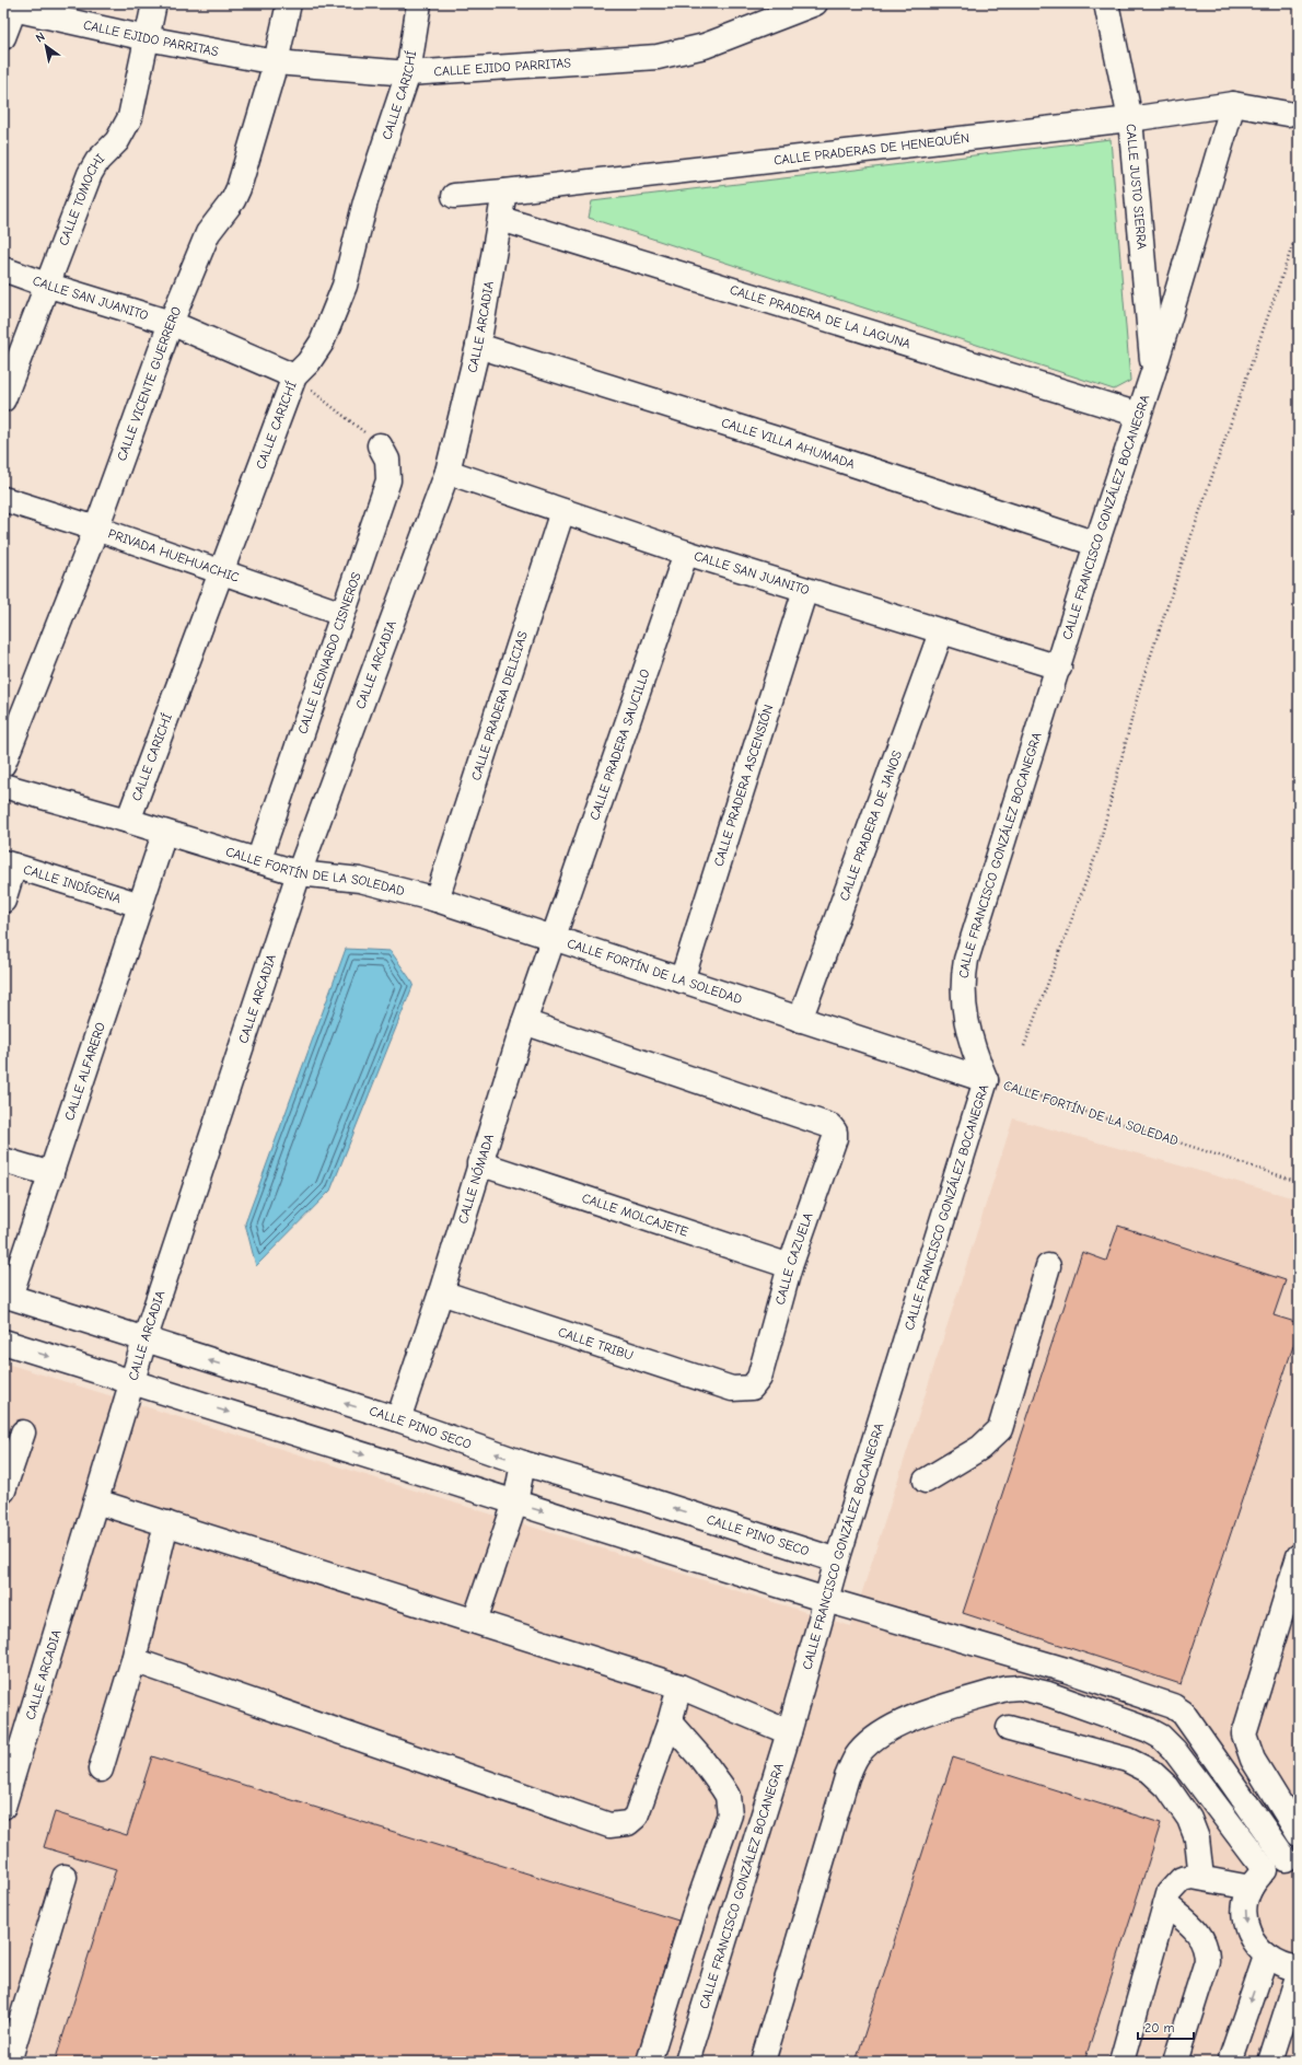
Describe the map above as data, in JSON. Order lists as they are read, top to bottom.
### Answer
{
  "streets": {
    "street": [
      "CALLE EJIDO PARRITAS",
      "CALLE CARICHÍ",
      "CALLE PRADERAS DE HENEQUÉN",
      "CALLE JUSTO SIERRA",
      "CALLE TOMOCHI",
      "CALLE SAN JUANITO",
      "CALLE PRADERA DE LA LAGUNA",
      "CALLE ARCADIA",
      "CALLE VICENTE GUERRERO",
      "CALLE VILLA AHUMADA",
      "CALLE FRANCISCO GONZÁLEZ BOCANEGRA",
      "PRIVADA HUEHUACHIC",
      "CALLE LEONARDO CISNEROS",
      "CALLE PRADERA DELICIAS",
      "CALLE PRADERA SAUCILLO",
      "CALLE PRADERA ASCENSIÓN",
      "CALLE PRADERA DE JANOS",
      "CALLE FORTÍN DE LA SOLEDAD",
      "CALLE INDÍGENA",
      "CALLE ALFARERO",
      "CALLE NÓMADA",
      "CALLE MOLCAJETE",
      "CALLE CAZUELA",
      "CALLE TRIBU",
      "CALLE PINO SECO"
    ]
  },
  "crossings": [
    ["CALLE EJIDO PARRITAS", "CALLE CARICHÍ"],
    ["CALLE EJIDO PARRITAS", "CALLE TOMOCHI"],
    ["CALLE EJIDO PARRITAS", "CALLE VICENTE GUERRERO"],
    ["CALLE CARICHÍ", "CALLE SAN JUANITO"],
    ["CALLE CARICHÍ", "PRIVADA HUEHUACHIC"],
    ["CALLE CARICHÍ", "CALLE FORTÍN DE LA SOLEDAD"],
    ["CALLE PRADERAS DE HENEQUÉN", "CALLE JUSTO SIERRA"],
    ["CALLE PRADERAS DE HENEQUÉN", "CALLE ARCADIA"],
    ["CALLE PRADERAS DE HENEQUÉN", "CALLE FRANCISCO GONZÁLEZ BOCANEGRA"],
    ["CALLE JUSTO SIERRA", "CALLE FRANCISCO GONZÁLEZ BOCANEGRA"],
    ["CALLE TOMOCHI", "CALLE SAN JUANITO"],
    ["CALLE SAN JUANITO", "CALLE ARCADIA"],
    ["CALLE SAN JUANITO", "CALLE VICENTE GUERRERO"],
    ["CALLE SAN JUANITO", "CALLE FRANCISCO GONZÁLEZ BOCANEGRA"],
    ["CALLE SAN JUANITO", "CALLE PRADERA DELICIAS"],
    ["CALLE SAN JUANITO", "CALLE PRADERA SAUCILLO"],
    ["CALLE SAN JUANITO", "CALLE PRADERA ASCENSIÓN"],
    ["CALLE SAN JUANITO", "CALLE PRADERA DE JANOS"],
    ["CALLE PRADERA DE LA LAGUNA", "CALLE ARCADIA"],
    ["CALLE PRADERA DE LA LAGUNA", "CALLE FRANCISCO GONZÁLEZ BOCANEGRA"],
    ["CALLE ARCADIA", "CALLE VILLA AHUMADA"],
    ["CALLE ARCADIA", "CALLE FORTÍN DE LA SOLEDAD"],
    ["CALLE ARCADIA", "CALLE PINO SECO"],
    ["CALLE VICENTE GUERRERO", "PRIVADA HUEHUACHIC"],
    ["CALLE VILLA AHUMADA", "CALLE FRANCISCO GONZÁLEZ BOCANEGRA"],
    ["CALLE FRANCISCO GONZÁLEZ BOCANEGRA", "CALLE FORTÍN DE LA SOLEDAD"],
    ["CALLE FRANCISCO GONZÁLEZ BOCANEGRA", "CALLE PINO SECO"],
    ["PRIVADA HUEHUACHIC", "CALLE LEONARDO CISNEROS"],
    ["CALLE LEONARDO CISNEROS", "CALLE FORTÍN DE LA SOLEDAD"],
    ["CALLE PRADERA DELICIAS", "CALLE FORTÍN DE LA SOLEDAD"],
    ["CALLE PRADERA SAUCILLO", "CALLE FORTÍN DE LA SOLEDAD"],
    ["CALLE PRADERA SAUCILLO", "CALLE NÓMADA"],
    ["CALLE PRADERA ASCENSIÓN", "CALLE FORTÍN DE LA SOLEDAD"],
    ["CALLE PRADERA DE JANOS", "CALLE FORTÍN DE LA SOLEDAD"],
    ["CALLE FORTÍN DE LA SOLEDAD", "CALLE NÓMADA"],
    ["CALLE INDÍGENA", "CALLE ALFARERO"],
    ["CALLE ALFARERO", "CALLE PINO SECO"],
    ["CALLE NÓMADA", "CALLE MOLCAJETE"],
    ["CALLE NÓMADA", "CALLE CAZUELA"],
    ["CALLE NÓMADA", "CALLE TRIBU"],
    ["CALLE NÓMADA", "CALLE PINO SECO"],
    ["CALLE MOLCAJETE", "CALLE CAZUELA"],
    ["CALLE CAZUELA", "CALLE TRIBU"]
  ],
  "scale_bar": "20 m",
  "north": "top left"
}
